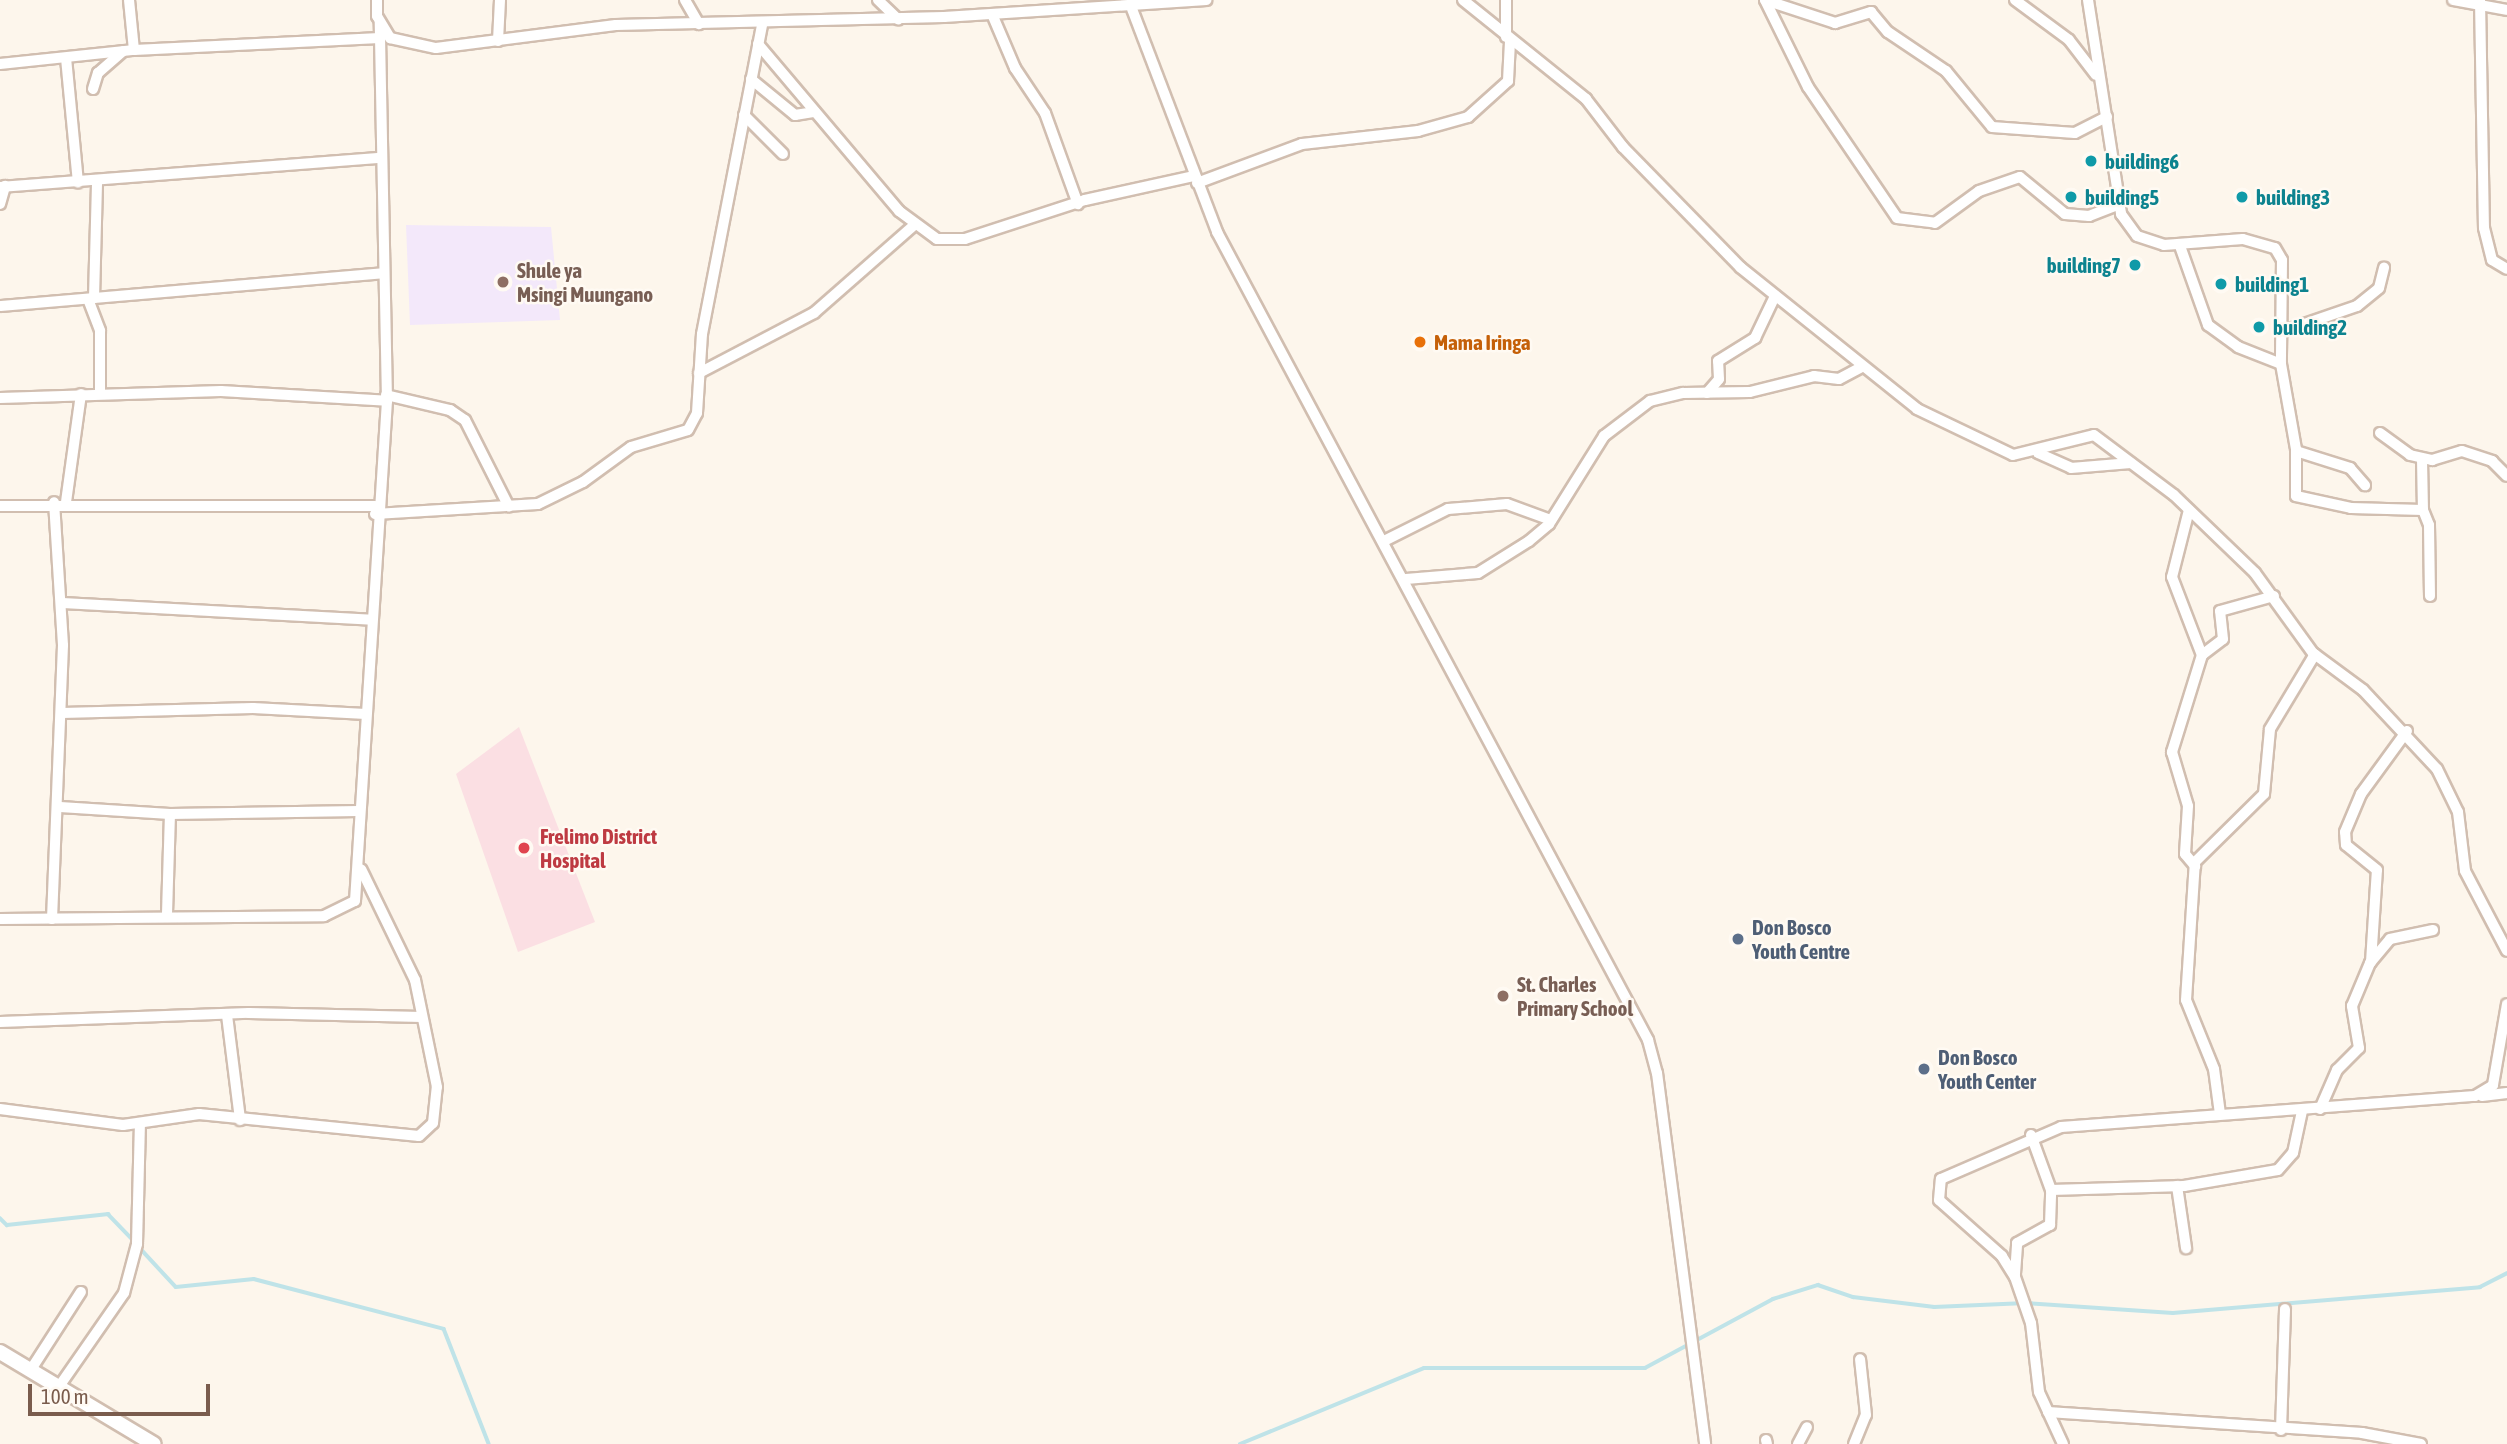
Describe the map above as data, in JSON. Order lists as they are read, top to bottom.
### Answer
{
  "places": [
    "building6",
    "building5",
    "building3",
    "building7",
    "Shule ya Msingi Muungano",
    "building1",
    "building2",
    "Mama Iringa",
    "Frelimo District Hospital",
    "Don Bosco Youth Centre",
    "St. Charles Primary School",
    "Don Bosco Youth Center"
  ],
  "scale_bar": "100 m"
}
